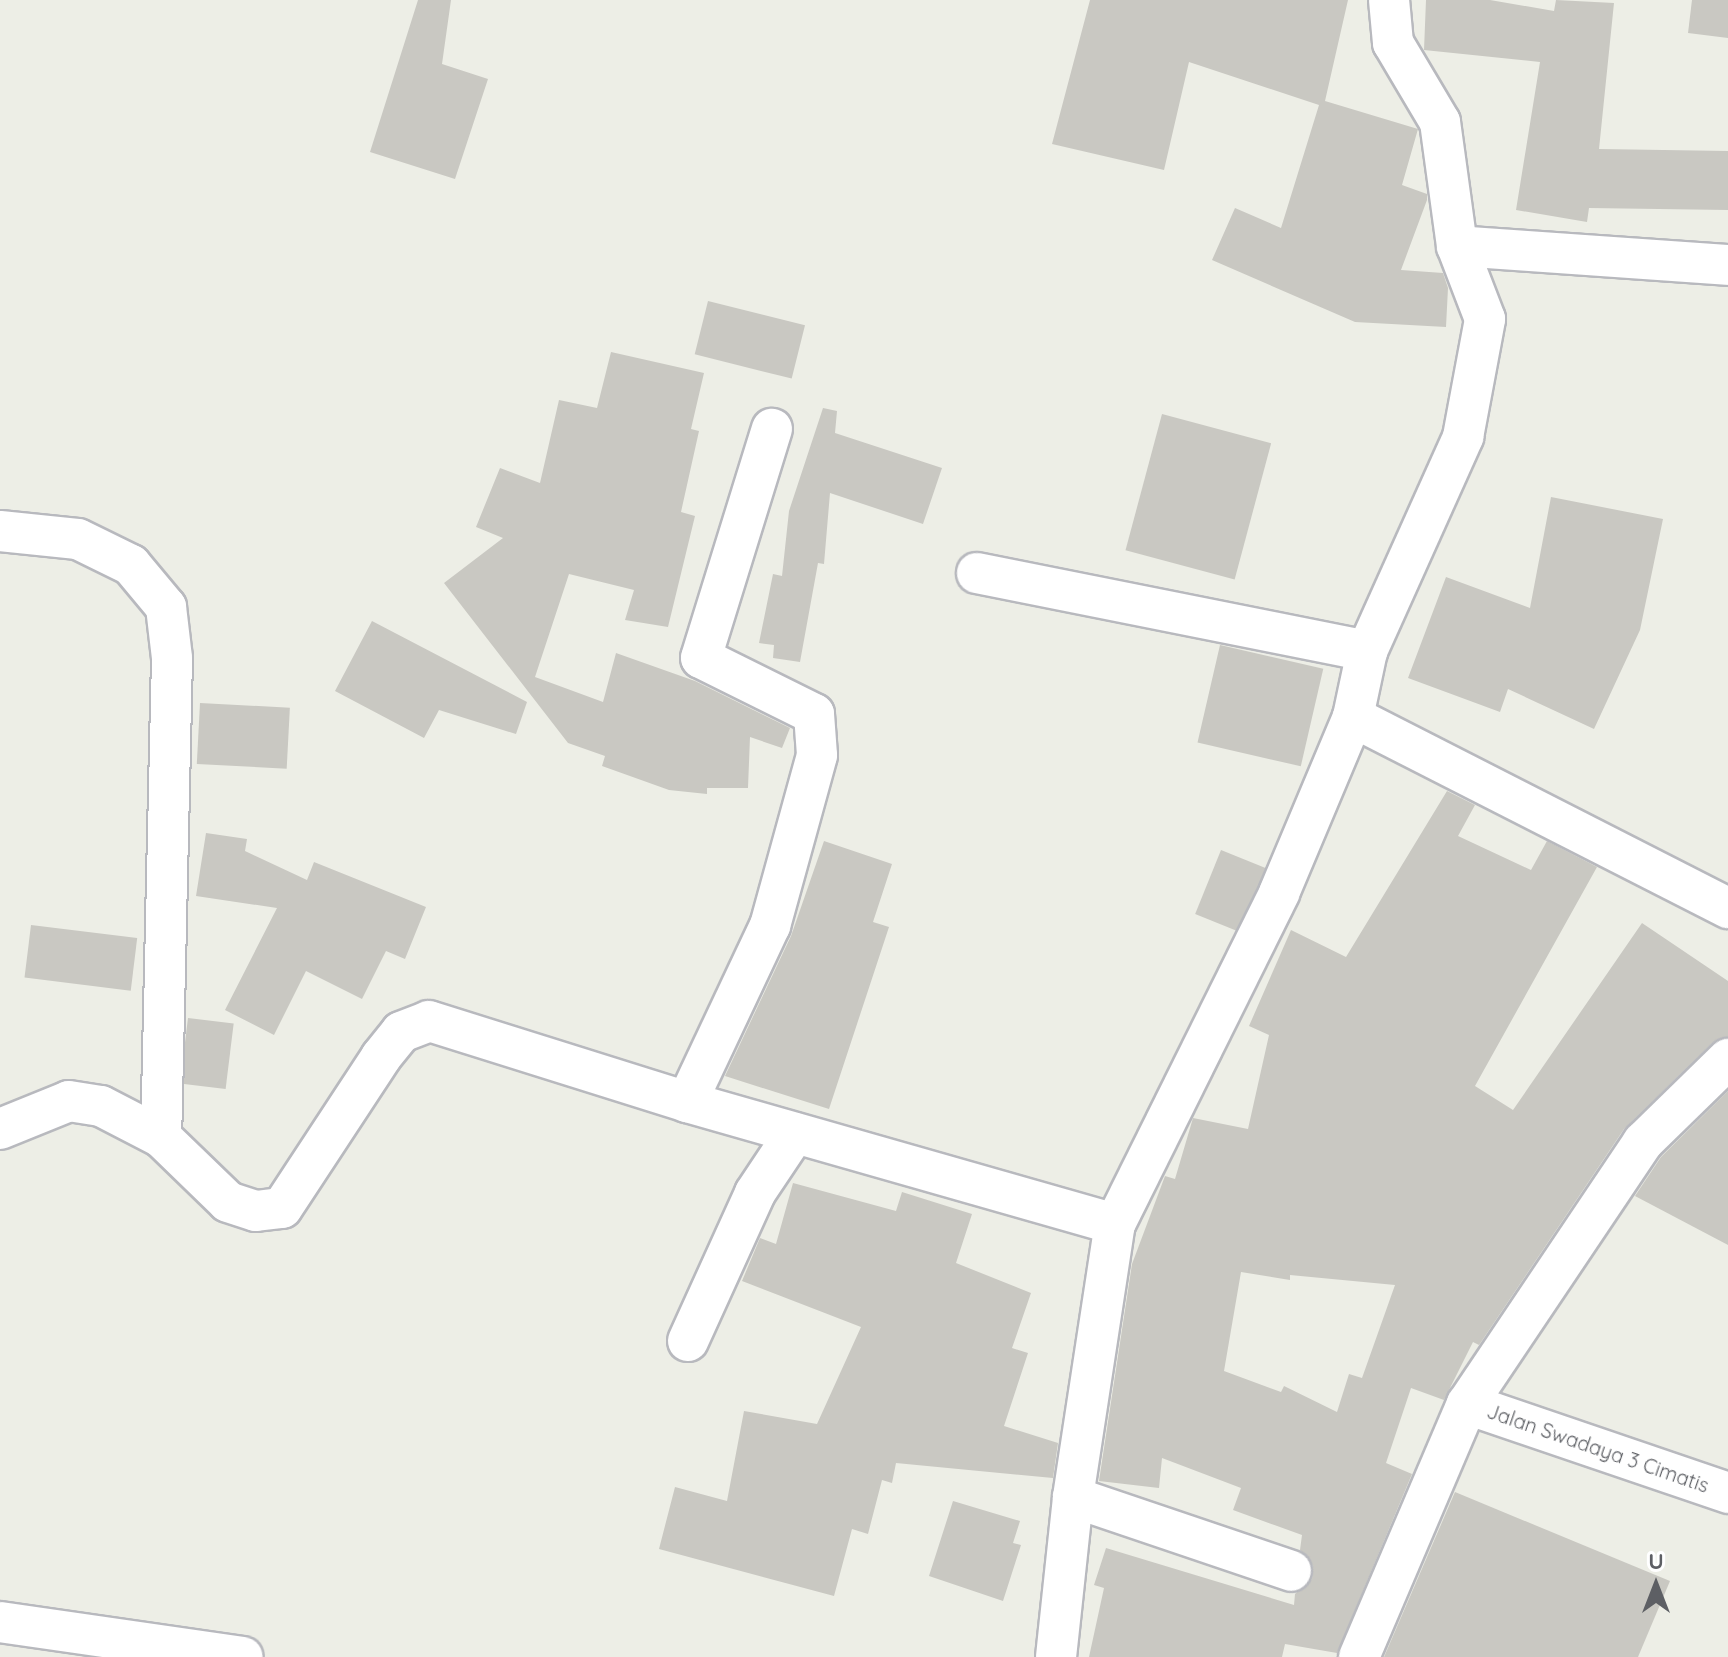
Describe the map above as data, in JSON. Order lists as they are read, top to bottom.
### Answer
{
  "streets": {
    "street": ["Jalan Swadaya 3 Cimatis"]
  },
  "north": "top"
}
